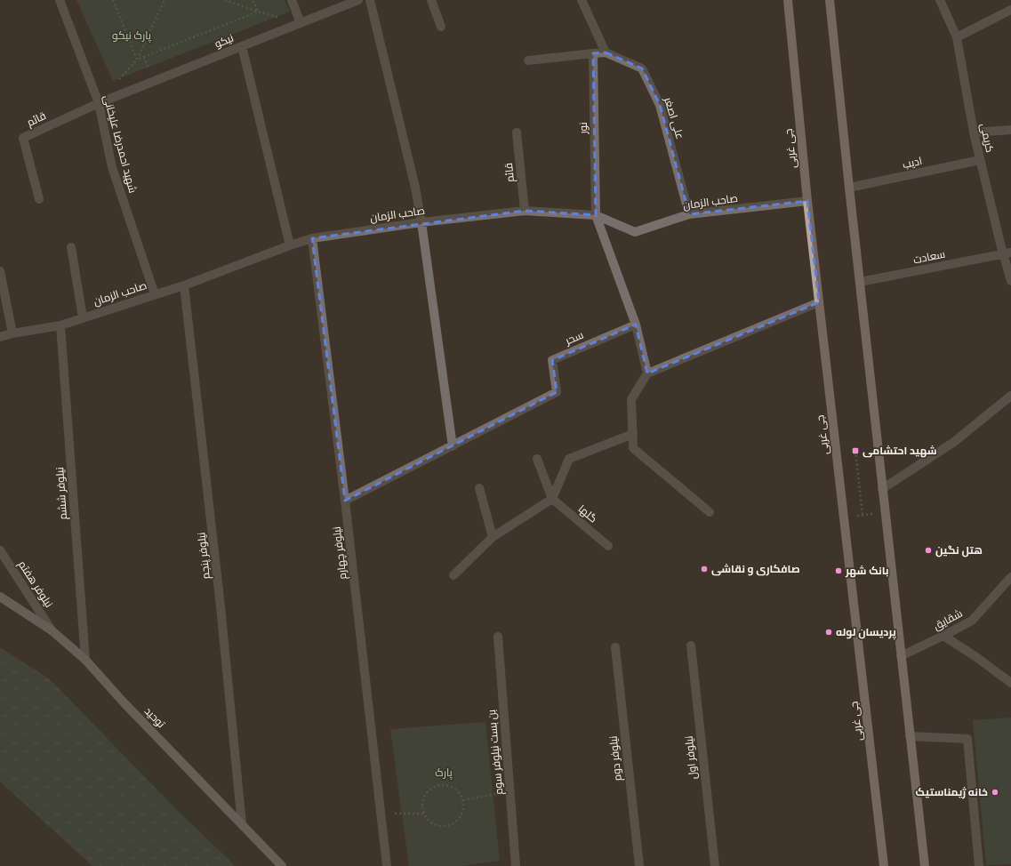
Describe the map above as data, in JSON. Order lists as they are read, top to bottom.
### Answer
{
  "streets": {
    "main road": ["جی غربی", "توحید"],
    "street": [
      "نیکو",
      "علی اصغر",
      "قائم",
      "نور",
      "کریمی",
      "شهید احمدرضا علیخانی",
      "ادیب",
      "صاحب الزمان",
      "سعادت",
      "سحر",
      "نیلوفر ششم",
      "گلها",
      "نیلوفر چهارم",
      "نیلوفر پنجم",
      "نیلوفر هفتم",
      "شقایق",
      "بن بست نیلوفر سوم",
      "نیلوفر اول",
      "نیلوفر دوم"
    ]
  },
  "crossings": [
    ["نیکو", "قائم"],
    ["نیکو", "شهید احمدرضا علیخانی"],
    ["علی اصغر", "صاحب الزمان"],
    ["قائم", "شهید احمدرضا علیخانی"],
    ["قائم", "صاحب الزمان"],
    ["نور", "صاحب الزمان"],
    ["نور", "سحر"],
    ["کریمی", "ادیب"],
    ["کریمی", "سعادت"],
    ["شهید احمدرضا علیخانی", "صاحب الزمان"],
    ["جی غربی", "صاحب الزمان"],
    ["صاحب الزمان", "نیلوفر ششم"],
    ["صاحب الزمان", "نیلوفر چهارم"],
    ["صاحب الزمان", "نیلوفر پنجم"],
    ["سحر", "نیلوفر چهارم"],
    ["نیلوفر ششم", "توحید"],
    ["نیلوفر پنجم", "توحید"],
    ["نیلوفر هفتم", "توحید"]
  ],
  "parks": ["پارک نیکو", "پارک"],
  "places": {
    "transit": ["شهید احتشامی"],
    "other": [
      "هتل نگین",
      "صافکاری و نقاشی",
      "بانک شهر",
      "پردیسان لوله",
      "خانه ژیمناستیک"
    ]
  }
}
